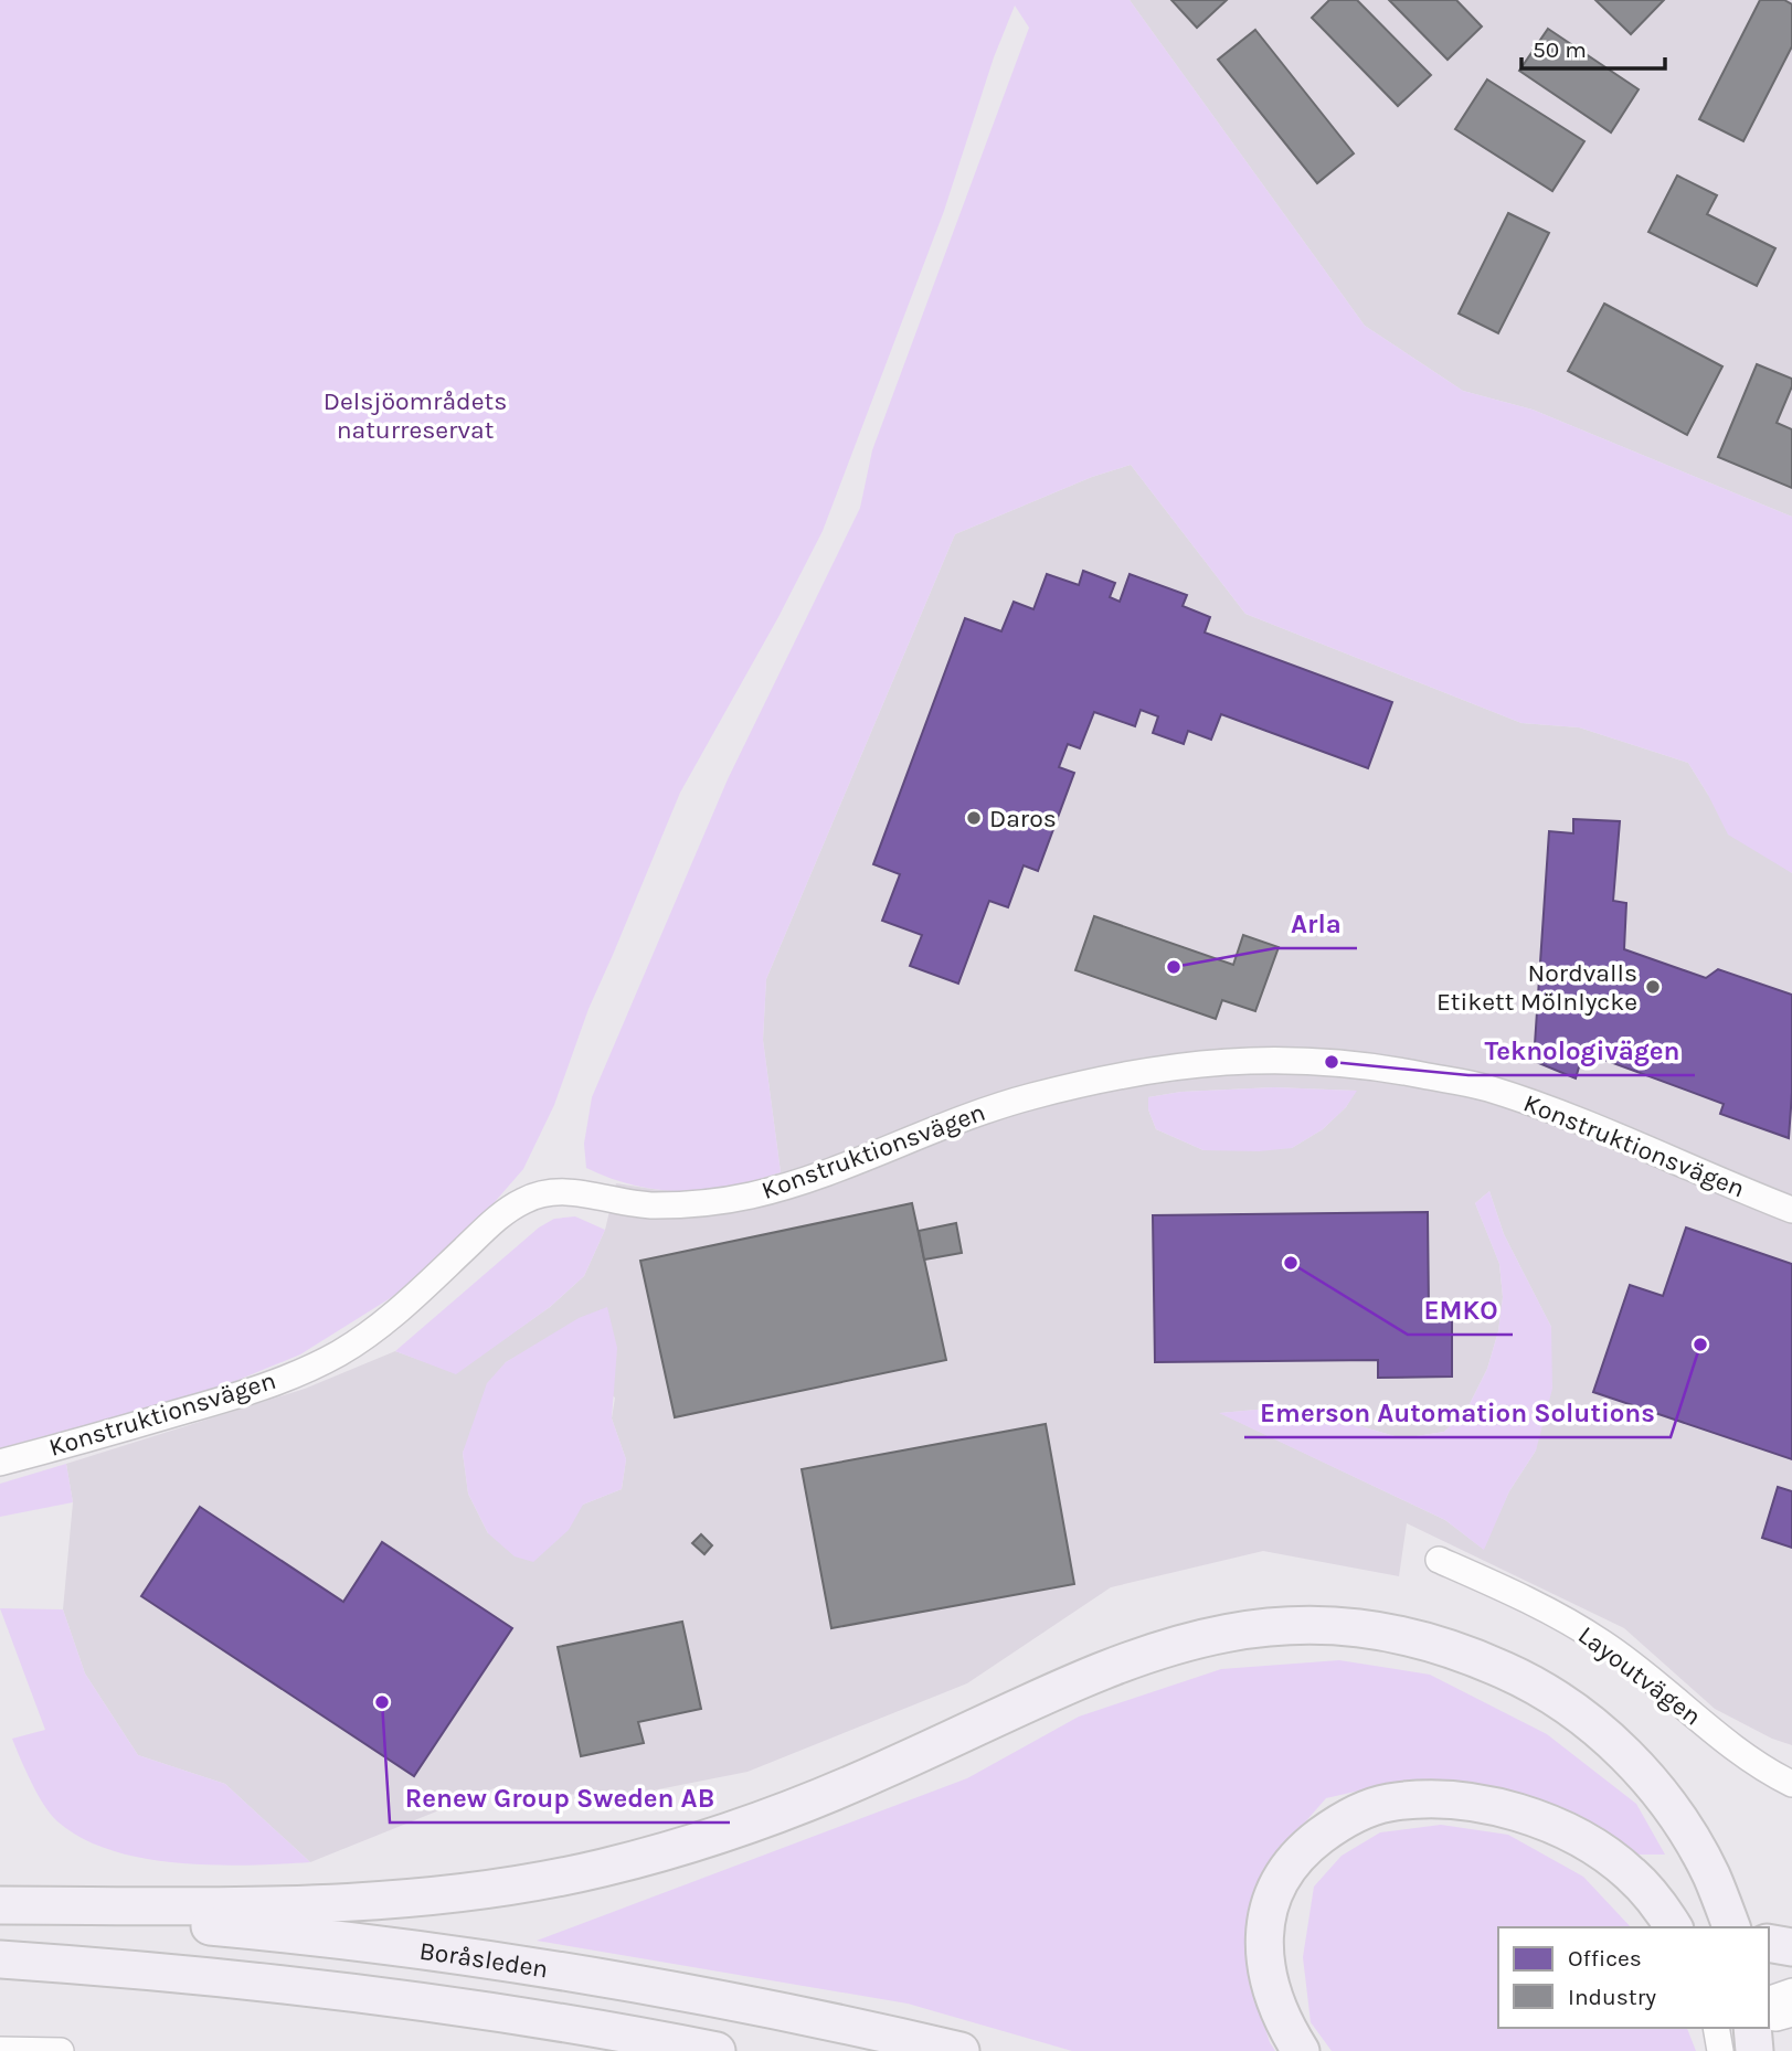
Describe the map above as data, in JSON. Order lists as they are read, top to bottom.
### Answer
{
  "streets": {
    "highway": ["Boråsleden"],
    "street": ["Konstruktionsvägen", "Layoutvägen"]
  },
  "parks": ["Delsjöområdets naturreservat"],
  "places": [
    "Daros",
    "Arla",
    "Nordvalls Etikett Mölnlycke",
    "Teknologivägen",
    "EMKO",
    "Emerson Automation Solutions",
    "Renew Group Sweden AB"
  ],
  "legend": ["Offices", "Industry"],
  "scale_bar": "50 m"
}
